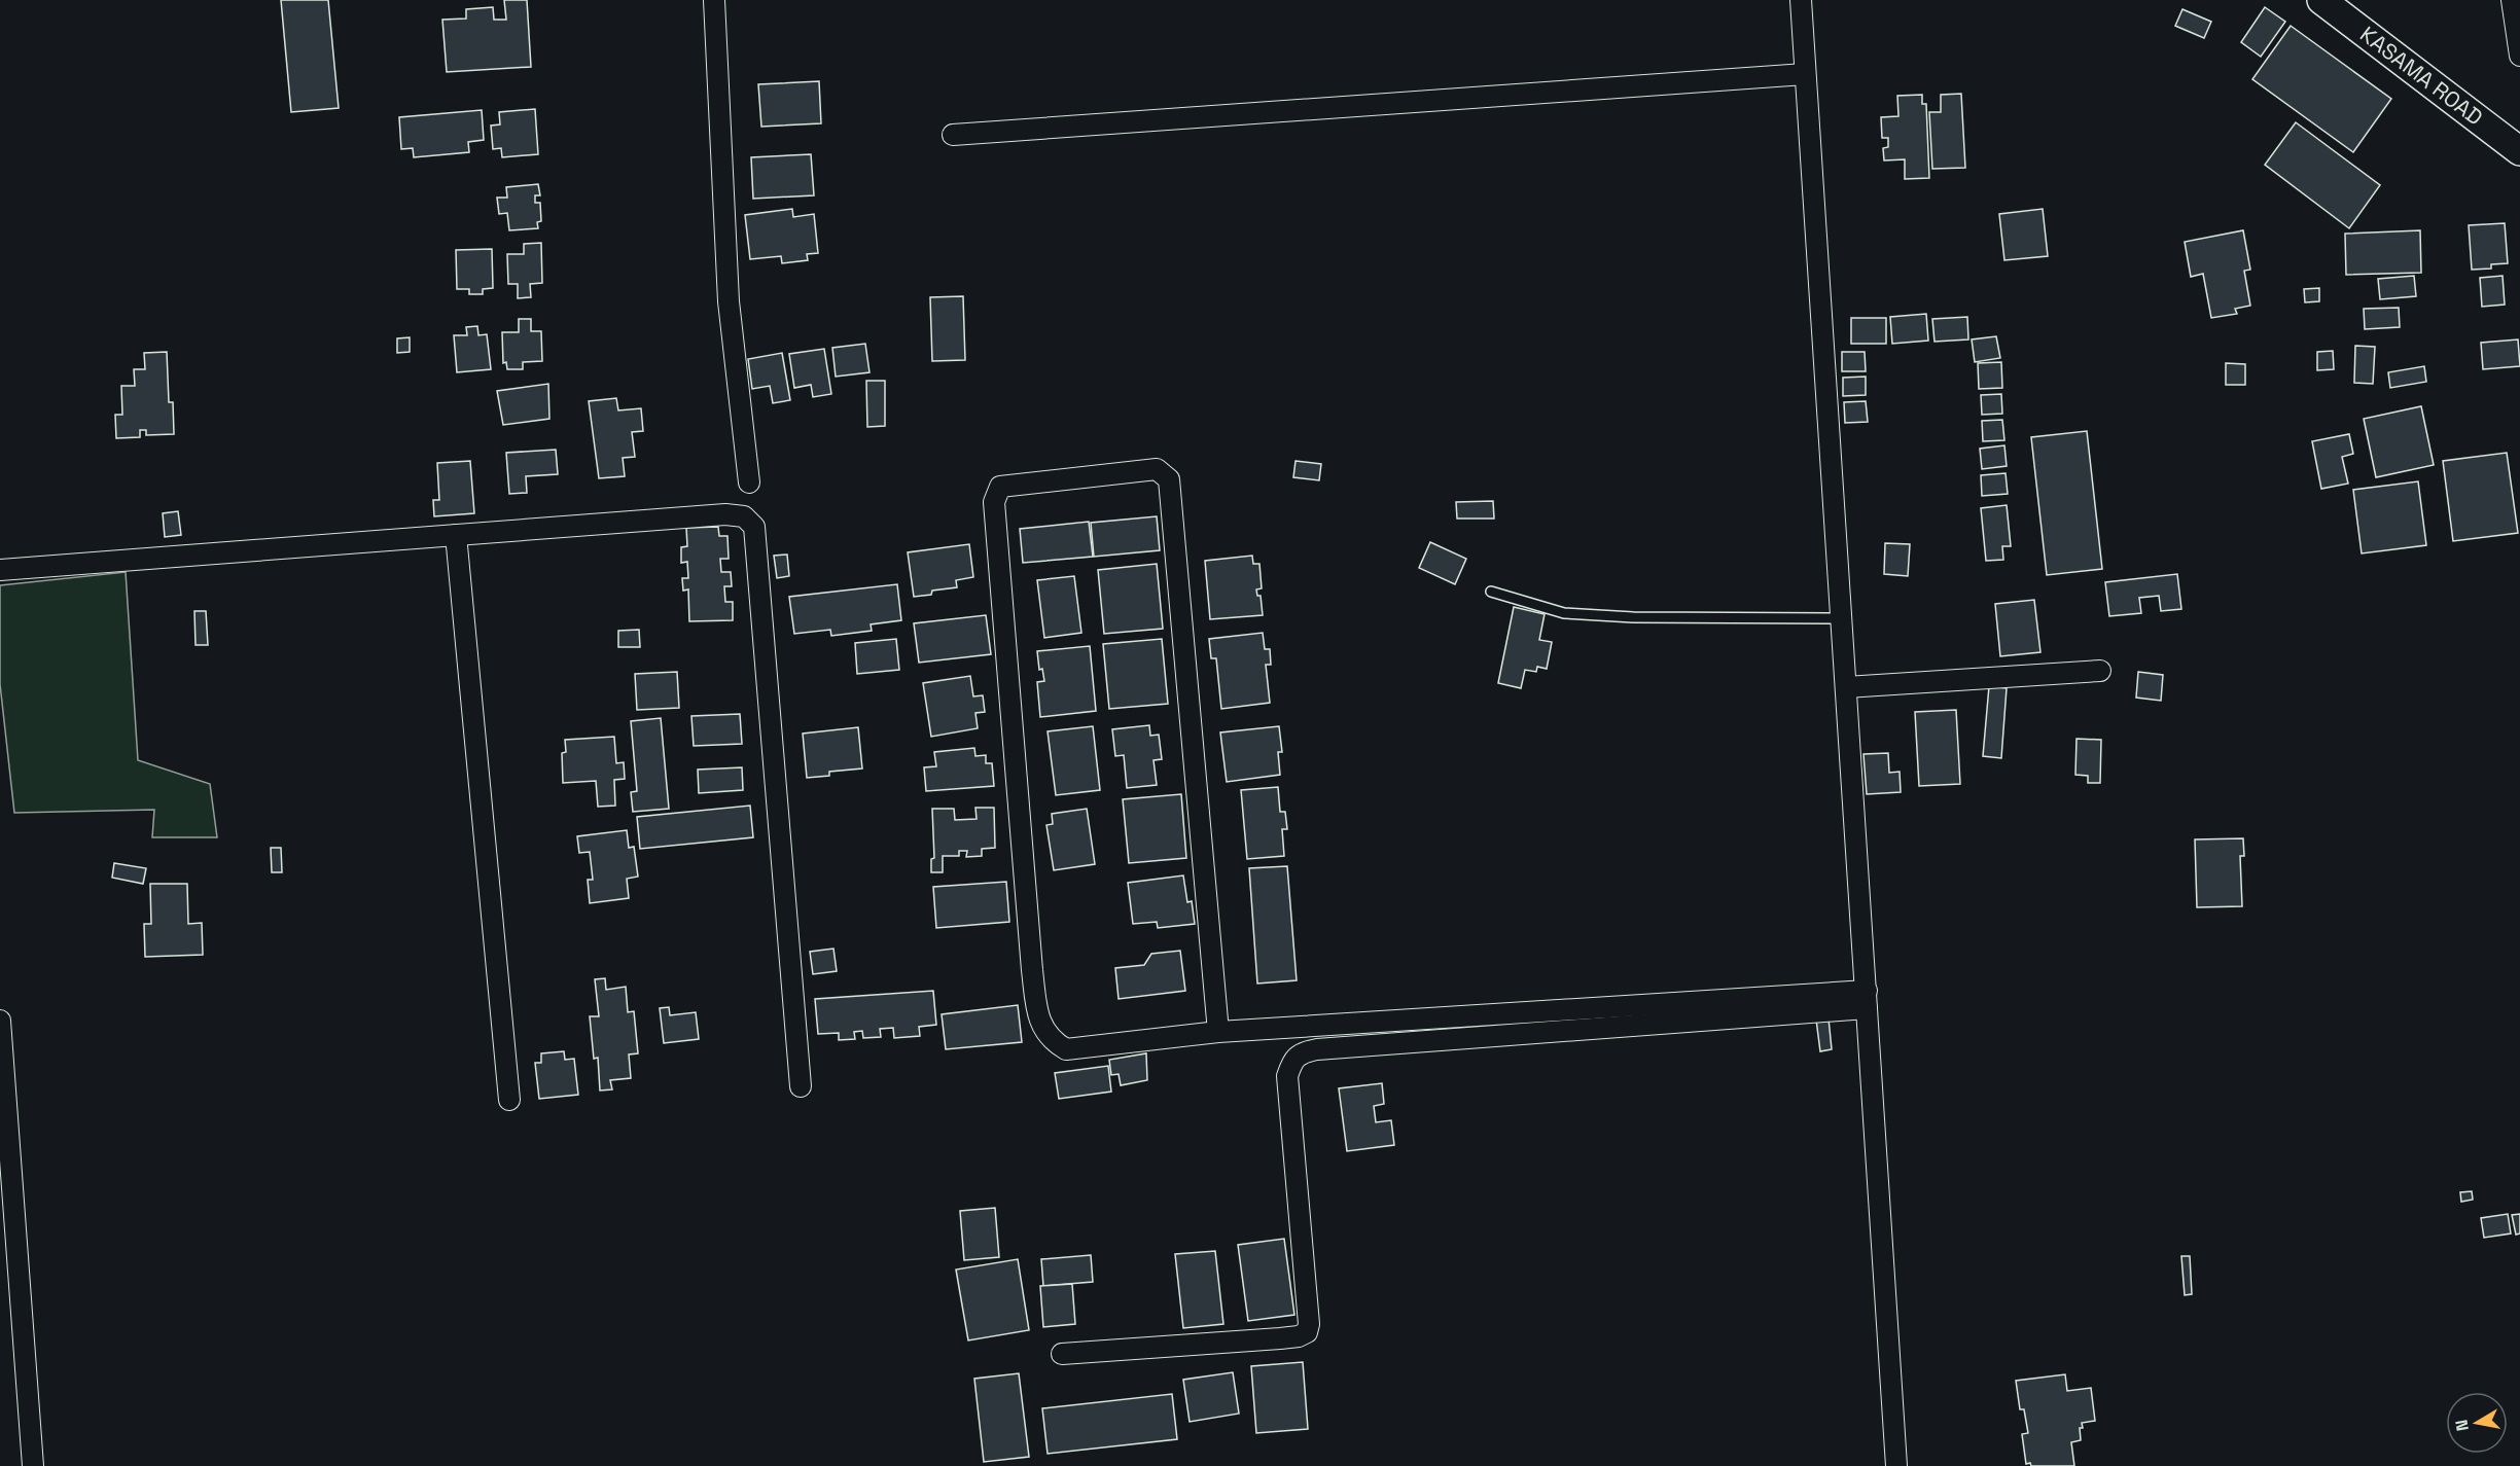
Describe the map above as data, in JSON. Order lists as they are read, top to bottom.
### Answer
{
  "streets": {
    "street": ["KASAMA ROAD"]
  },
  "north": "left"
}
